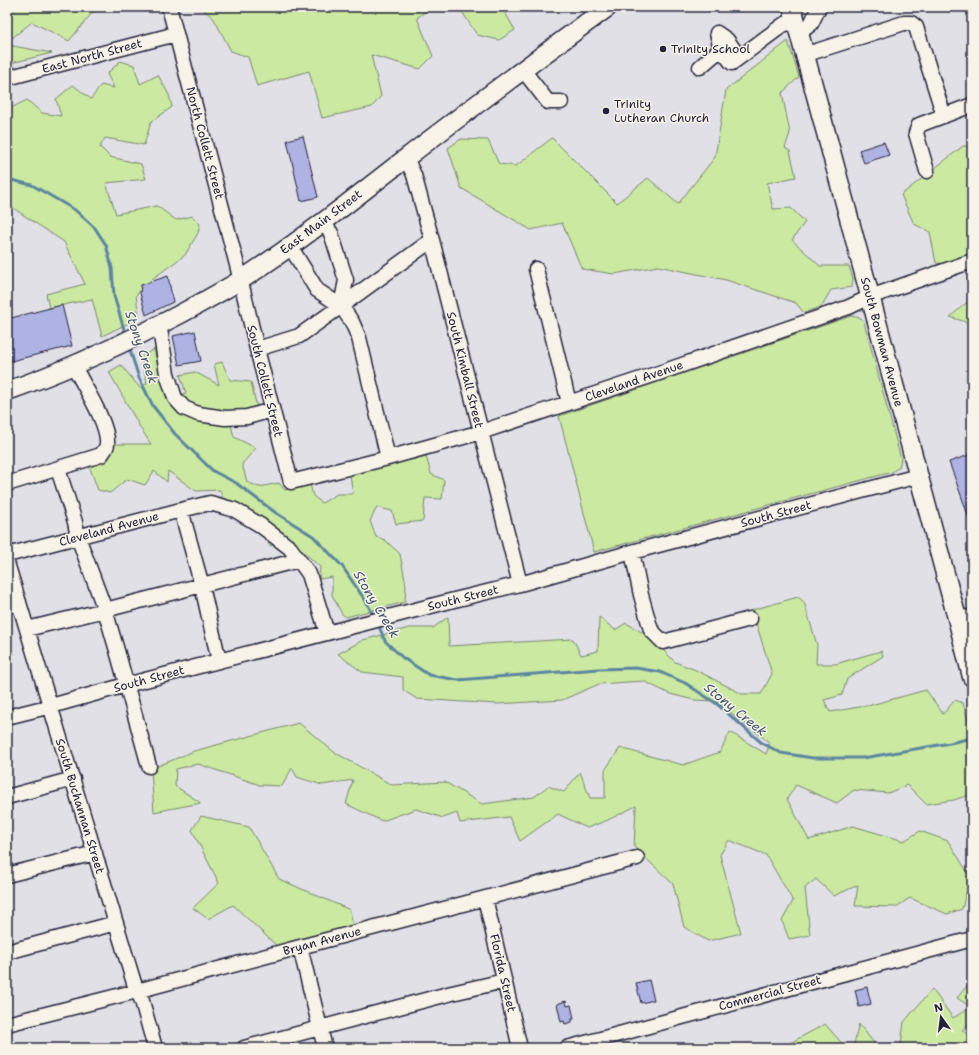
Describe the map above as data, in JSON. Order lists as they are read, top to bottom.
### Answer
{
  "streets": {
    "main road": ["East Main Street", "South Bowman Avenue"],
    "street": [
      "East North Street",
      "North Collett Street",
      "South Kimball Street",
      "South Collett Street",
      "Cleveland Avenue",
      "South Street",
      "South Buchannan Street",
      "Bryan Avenue",
      "Florida Street",
      "Commercial Street"
    ]
  },
  "crossings": [
    ["East North Street", "North Collett Street"],
    ["North Collett Street", "East Main Street"],
    ["North Collett Street", "South Collett Street"],
    ["East Main Street", "South Kimball Street"],
    ["East Main Street", "South Collett Street"],
    ["South Bowman Avenue", "Cleveland Avenue"],
    ["South Bowman Avenue", "South Street"],
    ["South Kimball Street", "Cleveland Avenue"],
    ["South Kimball Street", "South Street"],
    ["South Collett Street", "Cleveland Avenue"],
    ["South Street", "South Buchannan Street"],
    ["South Buchannan Street", "Bryan Avenue"],
    ["Bryan Avenue", "Florida Street"]
  ],
  "water": ["Stony Creek"],
  "places": ["Trinity School", "Trinity Lutheran Church"],
  "north": "top"
}
